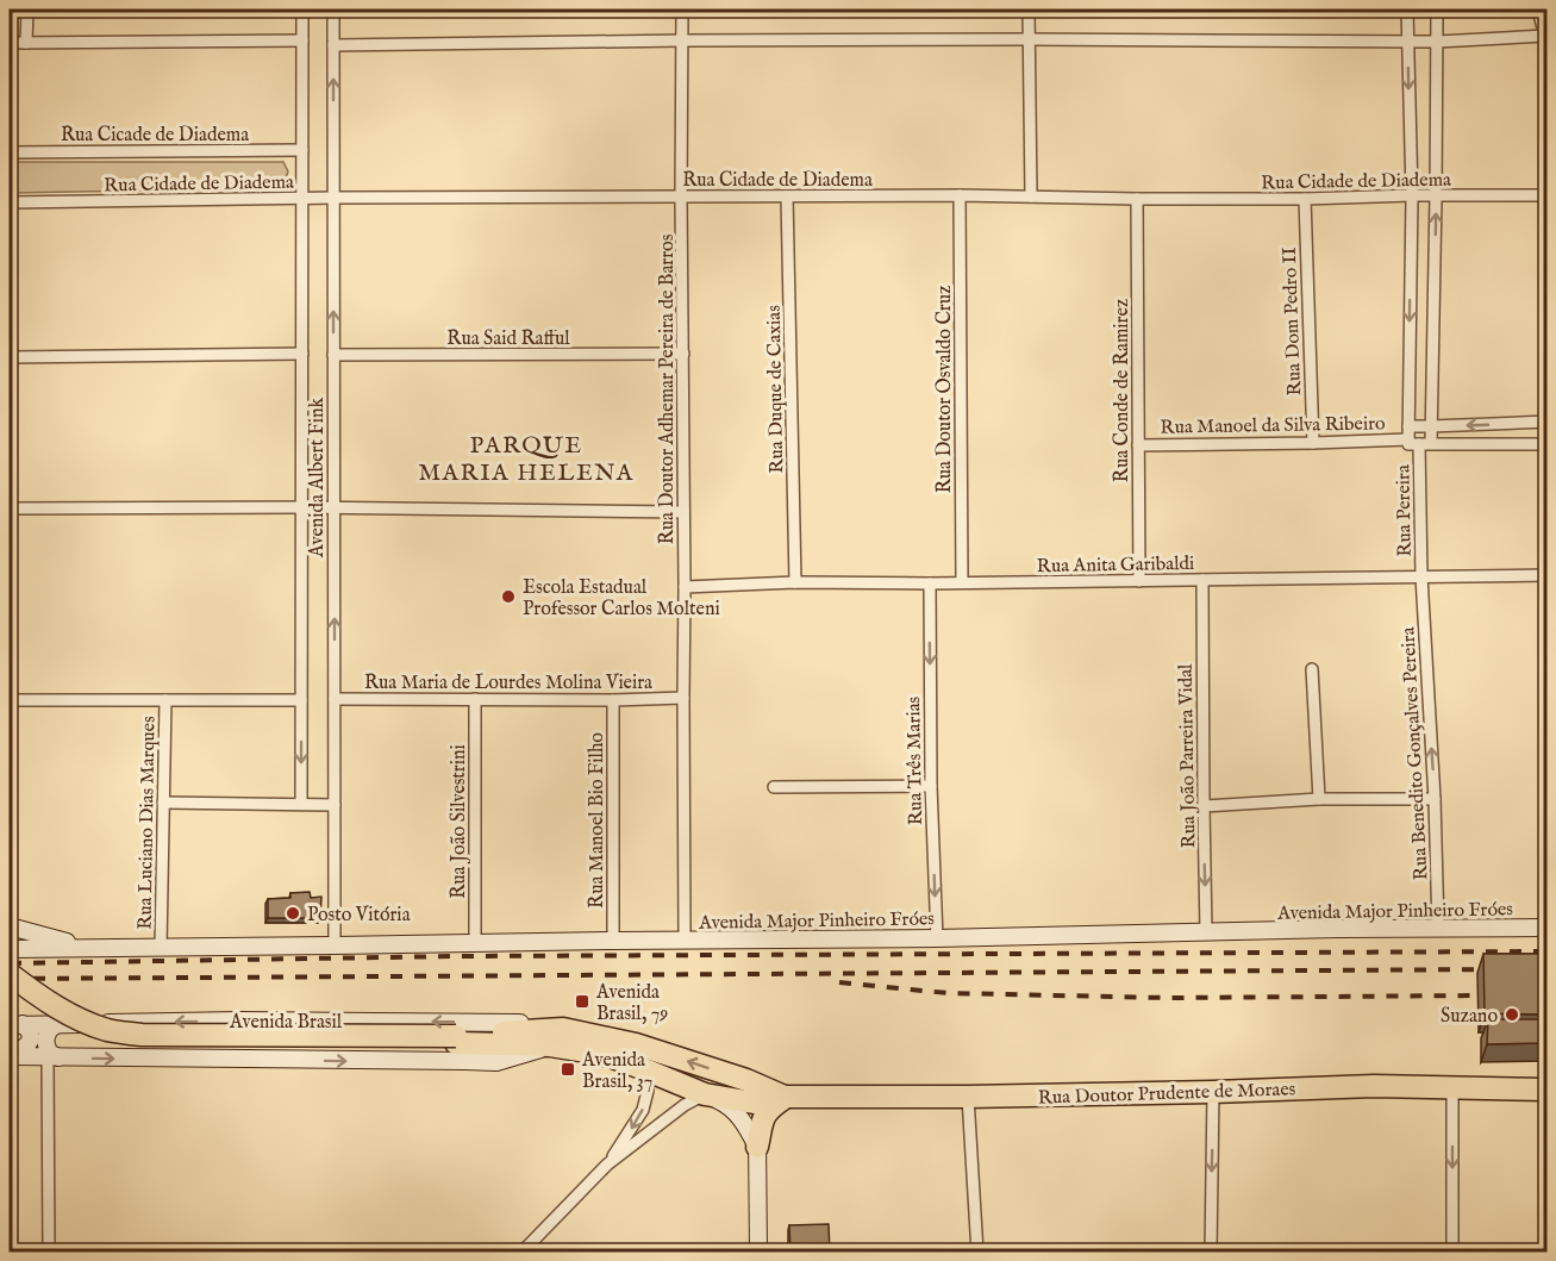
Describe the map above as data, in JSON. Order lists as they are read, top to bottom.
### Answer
{
  "streets": {
    "highway": ["Avenida Brasil", "Rua Doutor Prudente de Moraes"],
    "street": [
      "Rua Cicade de Diadema",
      "Rua Cidade de Diadema",
      "Rua Dom Pedro II",
      "Rua Said Rafful",
      "Rua Doutor Adhemar Pereira de Barros",
      "Rua Duque de Caxias",
      "Rua Doutor Osvaldo Cruz",
      "Rua Conde de Ramirez",
      "Rua Manoel da Silva Ribeiro",
      "Avenida Albert Fink",
      "Rua Pereira",
      "Rua Anita Garibaldi",
      "Rua Maria de Lourdes Molina Vieira",
      "Rua Benedito Gonçalves Pereira",
      "Rua João Parreira Vidal",
      "Rua Três Marias",
      "Rua Manoel Bio Filho",
      "Rua João Silvestrini",
      "Rua Luciano Dias Marques",
      "Avenida Major Pinheiro Fróes"
    ]
  },
  "crossings": [
    ["Rua Cicade de Diadema", "Avenida Albert Fink"],
    ["Rua Cidade de Diadema", "Rua Dom Pedro II"],
    ["Rua Cidade de Diadema", "Rua Doutor Adhemar Pereira de Barros"],
    ["Rua Cidade de Diadema", "Rua Duque de Caxias"],
    ["Rua Cidade de Diadema", "Rua Doutor Osvaldo Cruz"],
    ["Rua Cidade de Diadema", "Rua Conde de Ramirez"],
    ["Rua Cidade de Diadema", "Avenida Albert Fink"],
    ["Rua Cidade de Diadema", "Rua Pereira"],
    ["Rua Dom Pedro II", "Rua Manoel da Silva Ribeiro"],
    ["Rua Said Rafful", "Rua Doutor Adhemar Pereira de Barros"],
    ["Rua Said Rafful", "Avenida Albert Fink"],
    ["Rua Doutor Adhemar Pereira de Barros", "Rua Anita Garibaldi"],
    ["Rua Doutor Adhemar Pereira de Barros", "Rua Maria de Lourdes Molina Vieira"],
    ["Rua Doutor Adhemar Pereira de Barros", "Avenida Major Pinheiro Fróes"],
    ["Rua Duque de Caxias", "Rua Anita Garibaldi"],
    ["Rua Doutor Osvaldo Cruz", "Rua Anita Garibaldi"],
    ["Rua Conde de Ramirez", "Rua Manoel da Silva Ribeiro"],
    ["Rua Conde de Ramirez", "Rua Anita Garibaldi"],
    ["Rua Manoel da Silva Ribeiro", "Rua Pereira"],
    ["Avenida Albert Fink", "Rua Maria de Lourdes Molina Vieira"],
    ["Avenida Albert Fink", "Avenida Major Pinheiro Fróes"],
    ["Rua Pereira", "Rua Anita Garibaldi"],
    ["Rua Pereira", "Rua Benedito Gonçalves Pereira"],
    ["Rua Anita Garibaldi", "Rua Benedito Gonçalves Pereira"],
    ["Rua Anita Garibaldi", "Rua João Parreira Vidal"],
    ["Rua Anita Garibaldi", "Rua Três Marias"],
    ["Rua Maria de Lourdes Molina Vieira", "Rua Manoel Bio Filho"],
    ["Rua Maria de Lourdes Molina Vieira", "Rua João Silvestrini"],
    ["Rua Benedito Gonçalves Pereira", "Avenida Major Pinheiro Fróes"],
    ["Rua João Parreira Vidal", "Avenida Major Pinheiro Fróes"],
    ["Rua Três Marias", "Avenida Major Pinheiro Fróes"],
    ["Rua Manoel Bio Filho", "Avenida Major Pinheiro Fróes"],
    ["Rua João Silvestrini", "Avenida Major Pinheiro Fróes"],
    ["Rua Luciano Dias Marques", "Avenida Major Pinheiro Fróes"],
    ["Avenida Brasil", "Rua Doutor Prudente de Moraes"]
  ],
  "one_way": ["Rua Benedito Gonçalves Pereira", "Rua João Parreira Vidal", "Rua Três Marias"],
  "districts": ["PARQUE MARIA HELENA"],
  "places": {
    "other": ["Escola Estadual Professor Carlos Molteni", "Posto Vitória", "Suzano"],
    "transit": ["Avenida Brasil, 79", "Avenida Brasil, 37"]
  }
}
